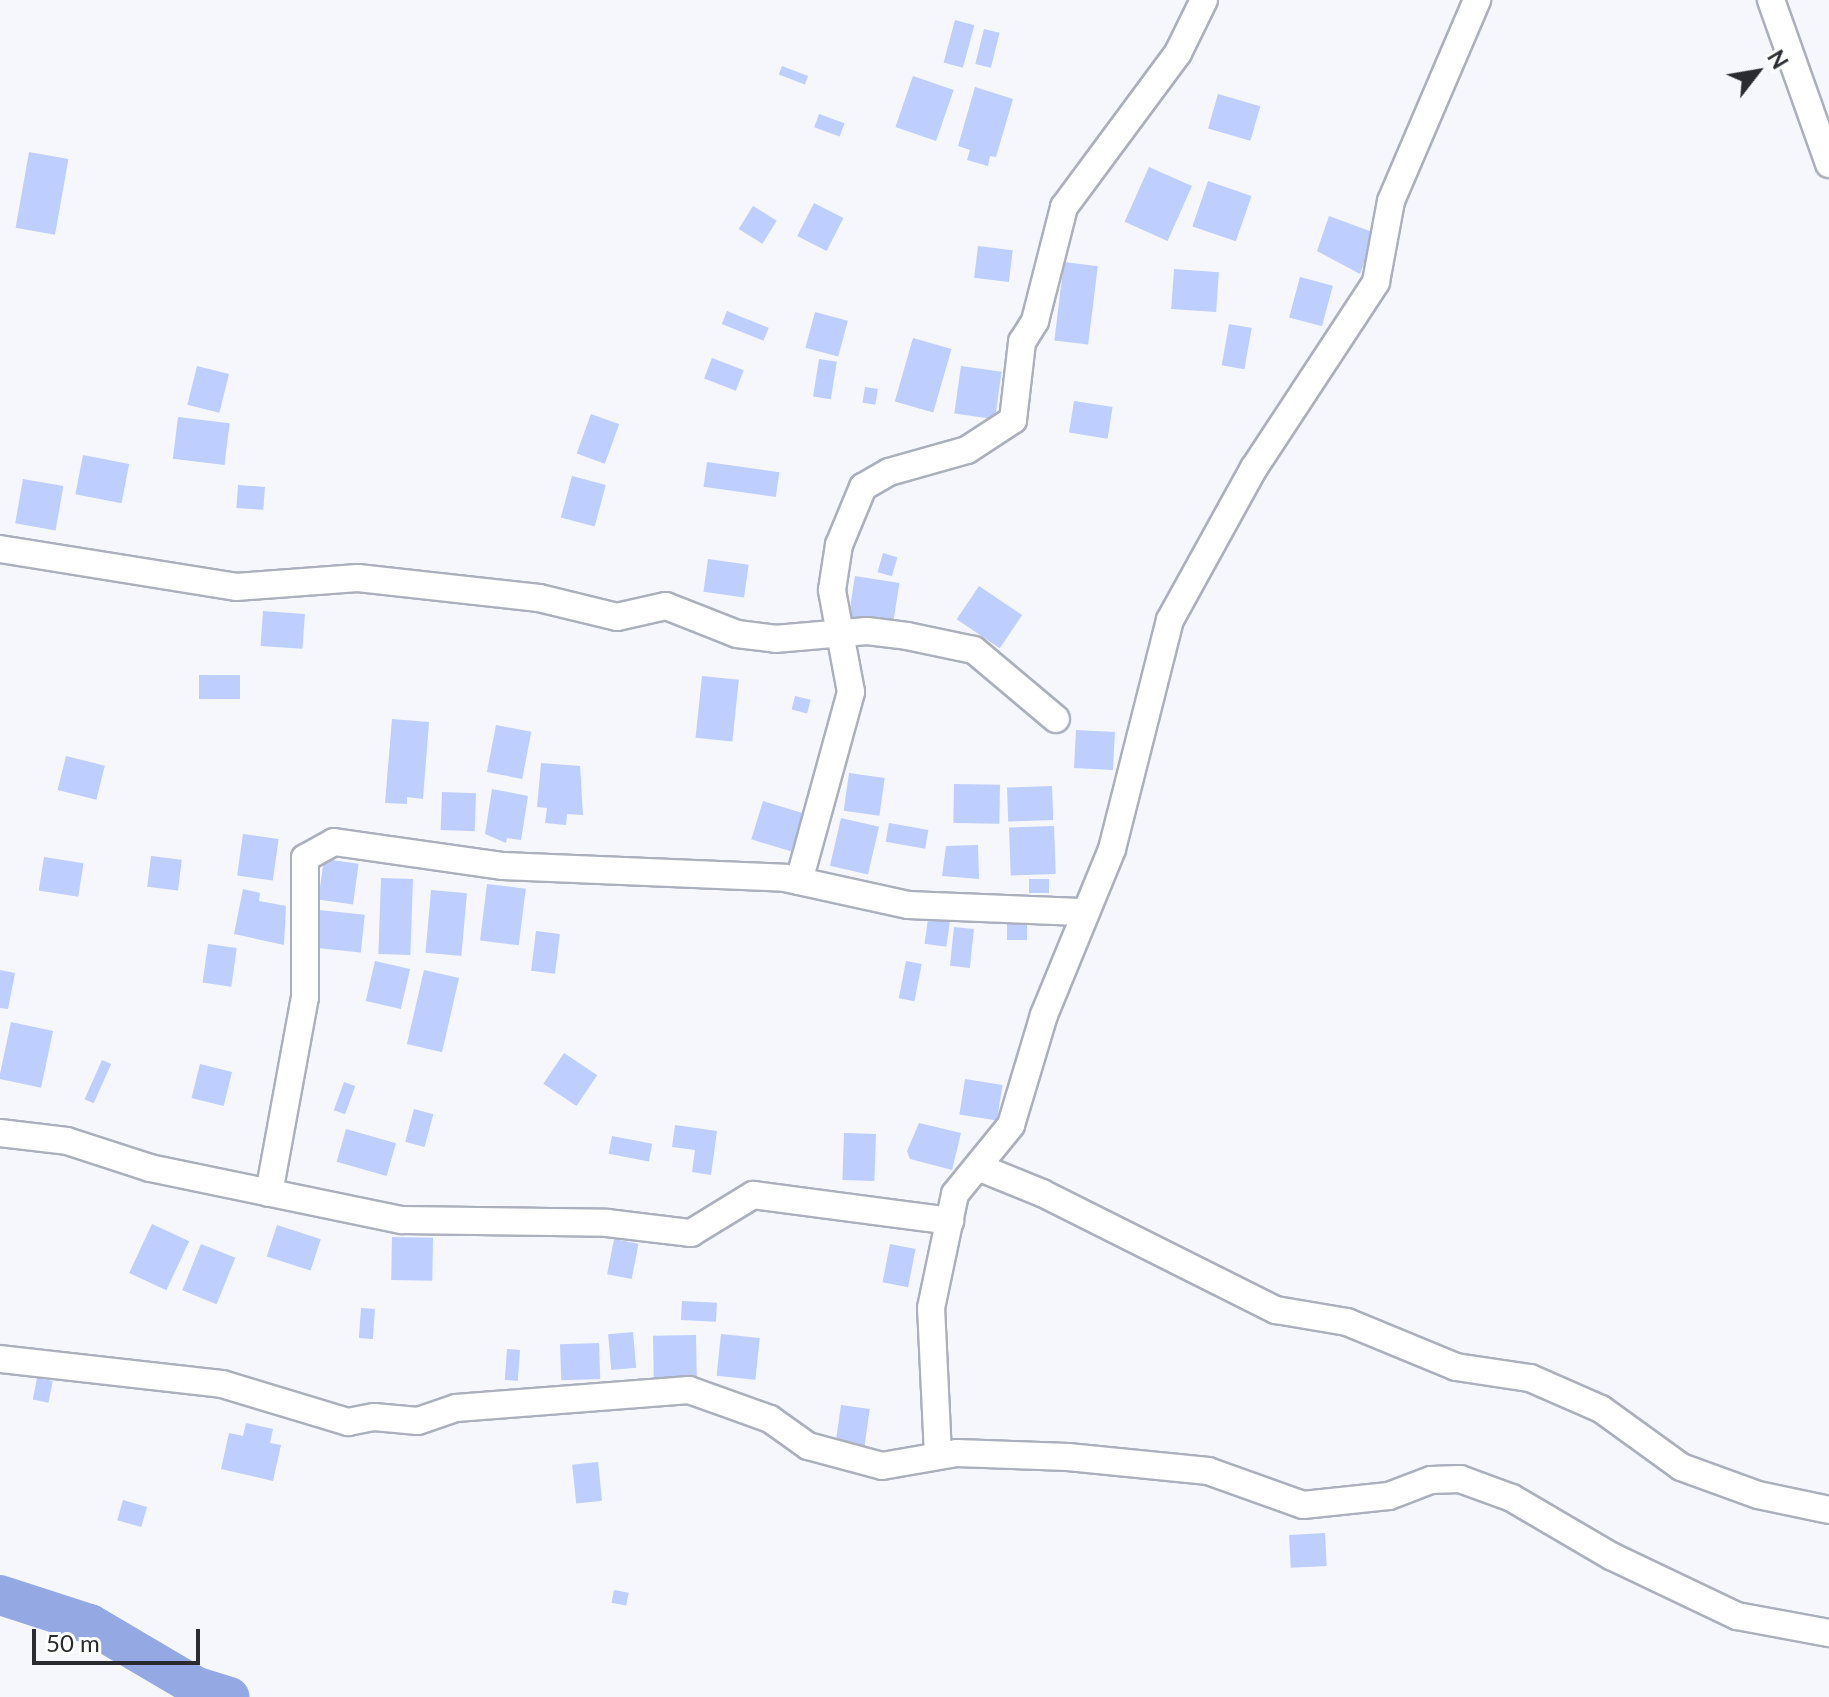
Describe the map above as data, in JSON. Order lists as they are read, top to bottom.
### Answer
{
  "scale_bar": "50 m",
  "north": "top right"
}
